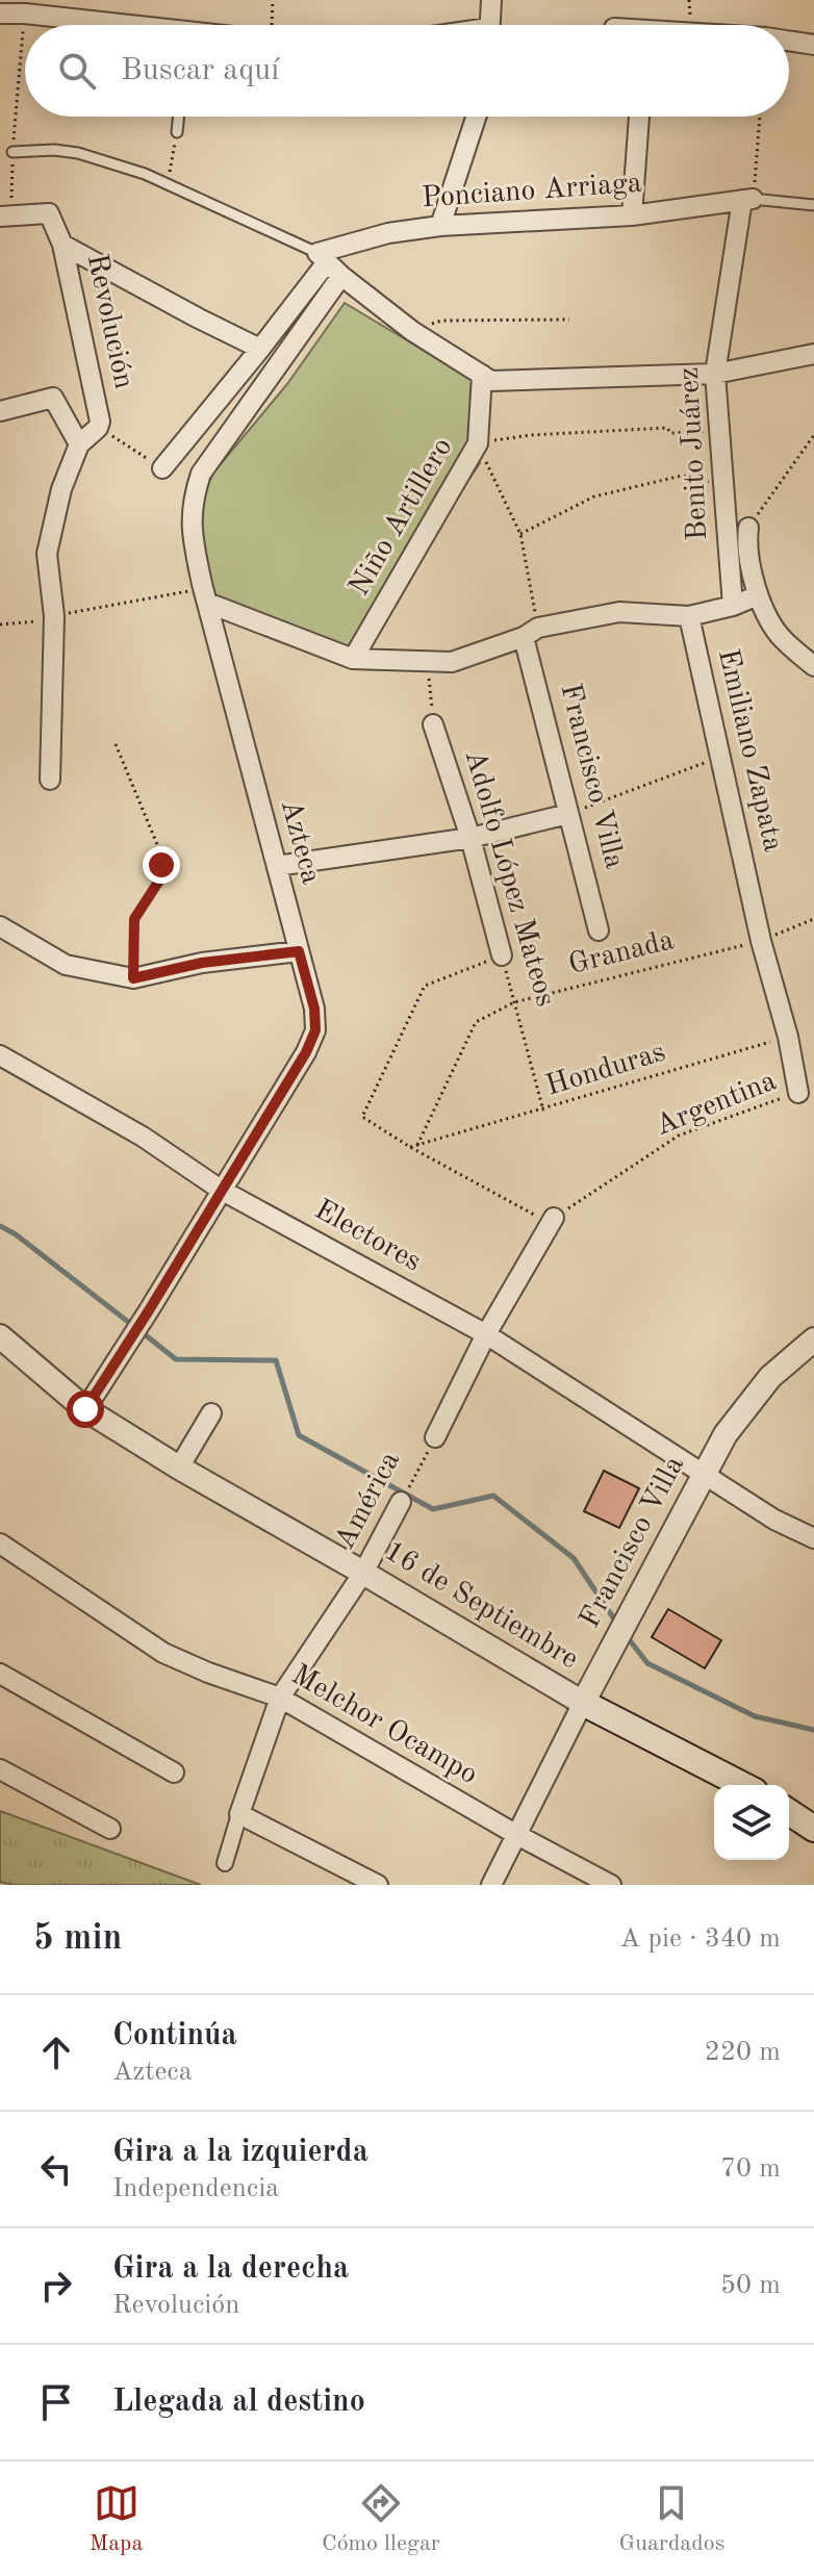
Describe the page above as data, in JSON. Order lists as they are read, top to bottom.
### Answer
{
  "streets": {
    "main road": ["16 de Septiembre"],
    "street": [
      "Ponciano Arriaga",
      "Revolución",
      "Benito Juárez",
      "Niño Artillero",
      "Emiliano Zapata",
      "Francisco Villa",
      "Azteca",
      "Adolfo López Mateos",
      "Electores",
      "América",
      "Melchor Ocampo"
    ],
    "path": ["Granada", "Honduras", "Argentina"]
  },
  "crossings": [
    ["Ponciano Arriaga", "Benito Juárez"],
    ["Benito Juárez", "Niño Artillero"],
    ["Emiliano Zapata", "Granada"],
    ["Emiliano Zapata", "Honduras"],
    ["Emiliano Zapata", "Argentina"],
    ["Francisco Villa", "Electores"],
    ["Francisco Villa", "16 de Septiembre"],
    ["Francisco Villa", "Melchor Ocampo"],
    ["Azteca", "Electores"],
    ["Azteca", "16 de Septiembre"],
    ["Adolfo López Mateos", "Granada"],
    ["Adolfo López Mateos", "Honduras"],
    ["Granada", "Honduras"],
    ["Argentina", "América"],
    ["Electores", "América"],
    ["América", "16 de Septiembre"],
    ["América", "Melchor Ocampo"]
  ],
  "page": {
    "search": "Buscar aquí",
    "heading": ["5 min", "A pie · 340 m"],
    "list": [
      ["Continúa", "Azteca", "220 m"],
      ["Gira a la izquierda", "Independencia", "70 m"],
      ["Gira a la derecha", "Revolución", "50 m"],
      "Llegada al destino"
    ],
    "nav": ["Mapa", "Cómo llegar", "Guardados"]
  }
}
